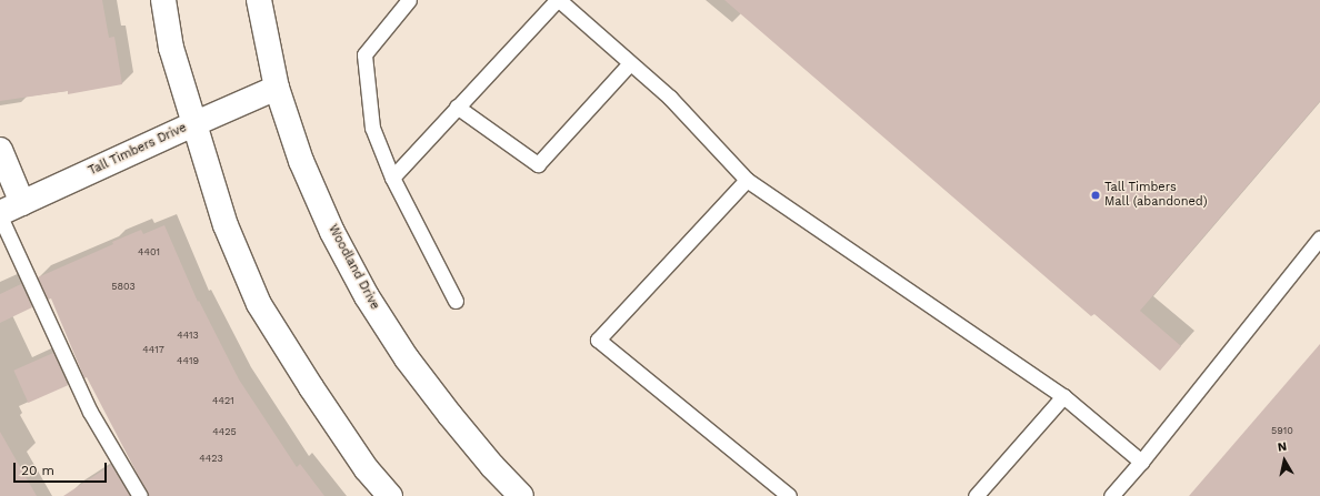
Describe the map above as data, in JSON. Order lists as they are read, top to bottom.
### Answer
{
  "streets": {
    "street": ["Tall Timbers Drive", "Woodland Drive"]
  },
  "crossings": [
    ["Tall Timbers Drive", "Woodland Drive"]
  ],
  "places": ["Tall Timbers Mall (abandoned)"],
  "house_numbers": [
    "4401",
    "5803",
    "4413",
    "4417",
    "4419",
    "4421",
    "5910",
    "4425",
    "4423"
  ],
  "scale_bar": "20 m",
  "north": "top"
}
